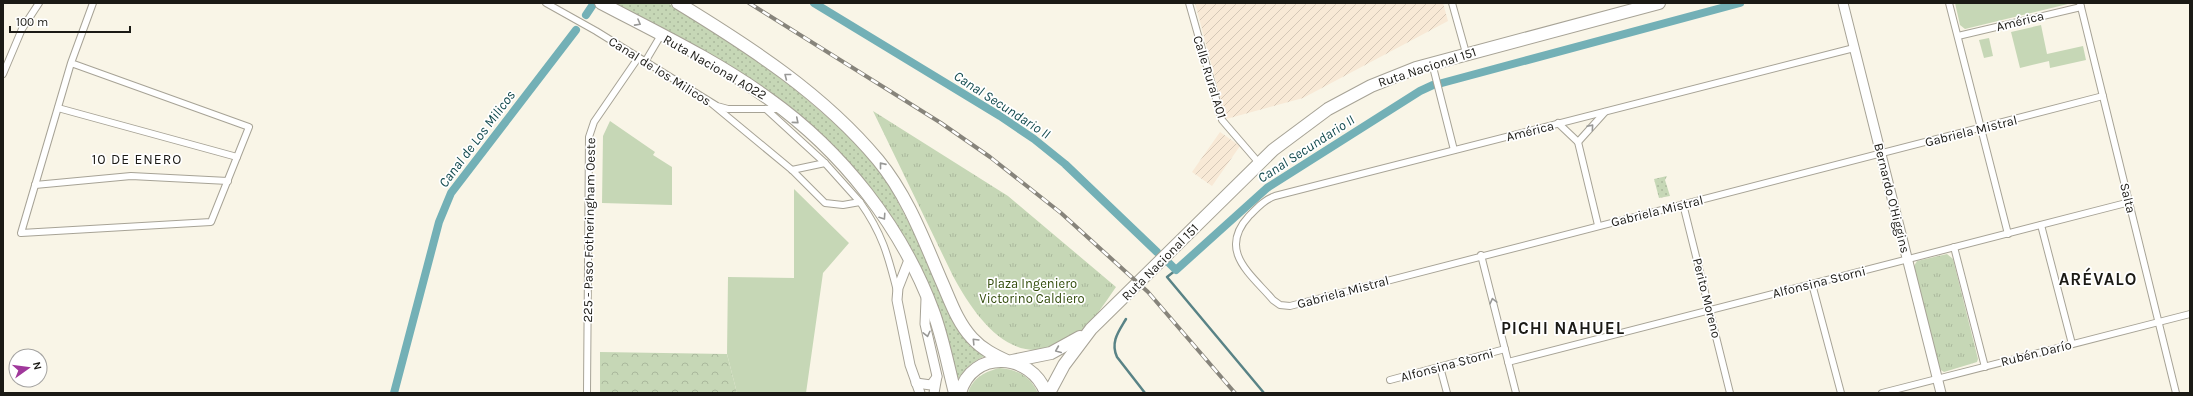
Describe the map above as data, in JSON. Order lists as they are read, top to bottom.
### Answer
{
  "streets": {
    "highway": ["Ruta Nacional A022", "Ruta Nacional 151"],
    "main road": ["Bernardo O'Higgins"],
    "street": [
      "América",
      "Canal de los Milicos",
      "Calle Rural A01",
      "Gabriela Mistral",
      "Salta",
      "225 - Paso Fotheringham Oeste",
      "Alfonsina Storni",
      "Perito Moreno",
      "Rubén Darío"
    ]
  },
  "crossings": [
    ["América", "Gabriela Mistral"],
    ["América", "Bernardo O'Higgins"],
    ["América", "Salta"],
    ["Ruta Nacional A022", "Canal de los Milicos"],
    ["Ruta Nacional 151", "Calle Rural A01"],
    ["Canal de los Milicos", "225 - Paso Fotheringham Oeste"],
    ["Gabriela Mistral", "Bernardo O'Higgins"],
    ["Gabriela Mistral", "Salta"],
    ["Gabriela Mistral", "Perito Moreno"],
    ["Bernardo O'Higgins", "Alfonsina Storni"],
    ["Bernardo O'Higgins", "Rubén Darío"],
    ["Salta", "Alfonsina Storni"],
    ["Salta", "Rubén Darío"],
    ["Alfonsina Storni", "Perito Moreno"]
  ],
  "districts": ["10 DE ENERO", "ARÉVALO", "PICHI NAHUEL"],
  "water": ["Canal Secundario II", "Canal de Los Milicos"],
  "parks": ["Plaza Ingeniero Victorino Caldiero"],
  "scale_bar": "100 m",
  "north": "right"
}
